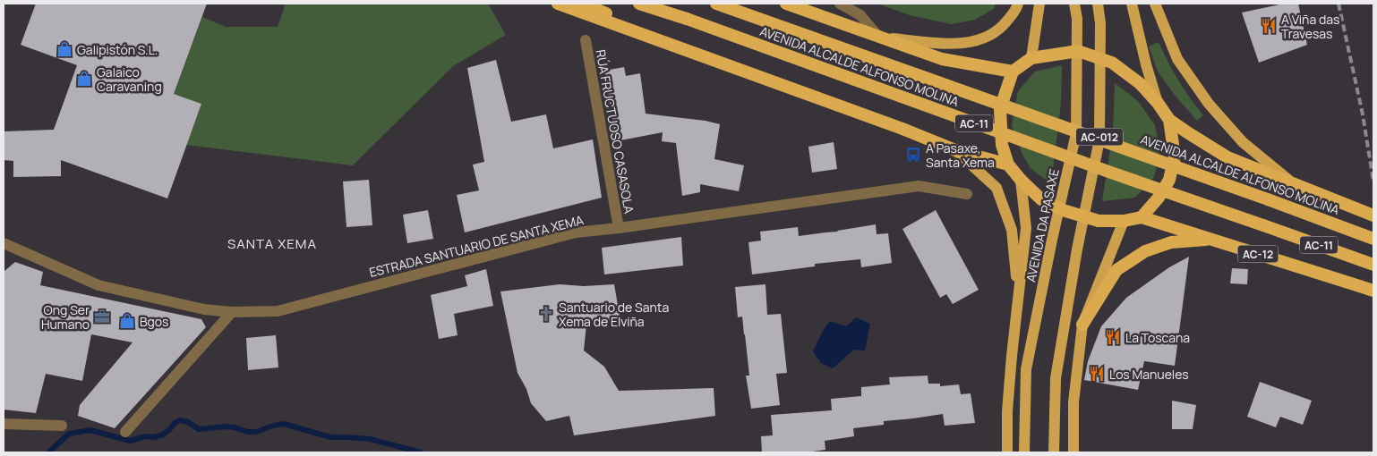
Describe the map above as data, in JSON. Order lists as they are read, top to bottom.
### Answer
{
  "streets": {
    "highway": ["AVENIDA ALCALDE ALFONSO MOLINA", "AC-11", "AC-12"],
    "main road": ["AC-012", "AVENIDA DA PASAXE"],
    "street": ["RÚA FRUCTUOSO CASASOLA", "ESTRADA SANTUARIO DE SANTA XEMA"]
  },
  "crossings": [
    ["AC-11", "AC-12"],
    ["RÚA FRUCTUOSO CASASOLA", "ESTRADA SANTUARIO DE SANTA XEMA"]
  ],
  "districts": ["SANTA XEMA"],
  "places": {
    "restaurant": ["A Viña das Travesas", "La Toscana", "Los Manueles"],
    "shop": ["Galipistón S.L.", "Galaico Caravaning", "Bgos"],
    "bus stop": ["A Pasaxe, Santa Xema"],
    "church": ["Santuario de Santa Xema de Elviña"],
    "office": ["Ong Ser Humano"]
  }
}
